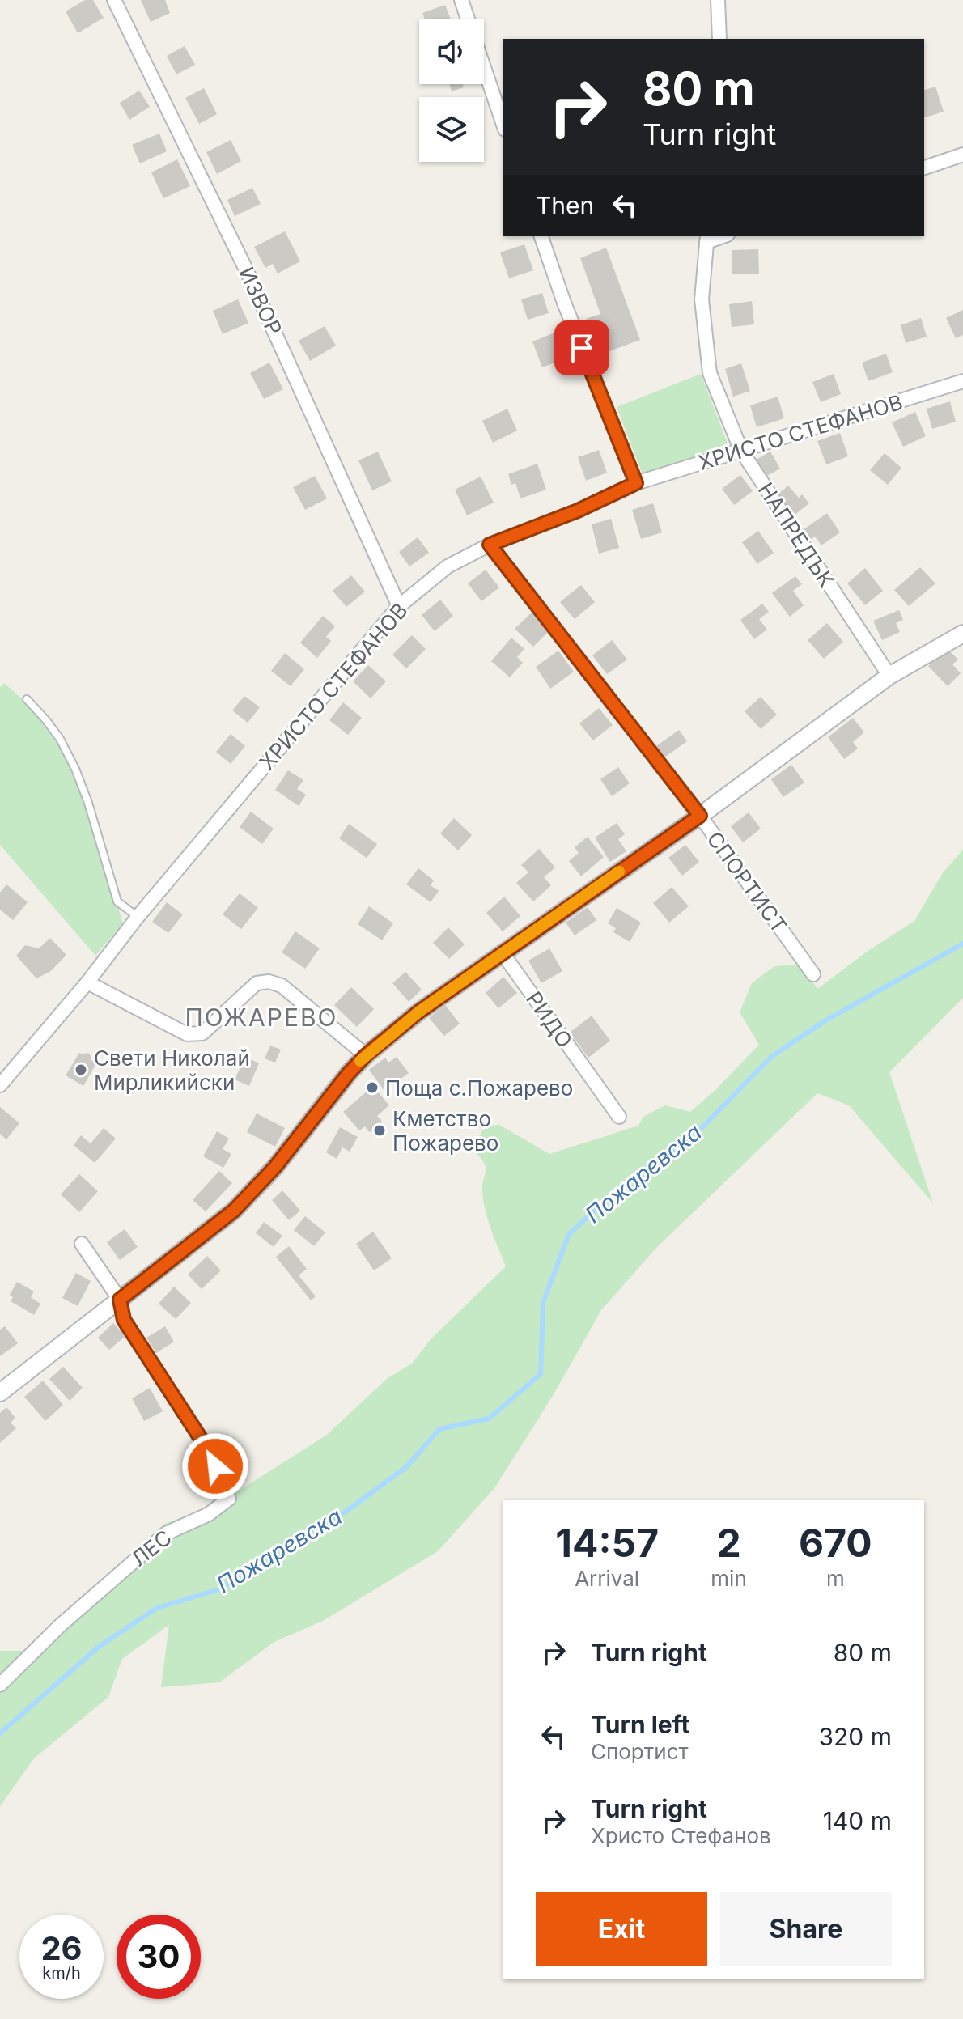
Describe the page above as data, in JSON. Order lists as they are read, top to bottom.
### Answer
{
  "streets": {
    "street": [
      "ИЗВОР",
      "ХРИСТО СТЕФАНОВ",
      "НАПРЕДЪК",
      "СПОРТИСТ",
      "РИДО",
      "ЛЕС"
    ]
  },
  "crossings": [
    ["ИЗВОР", "ХРИСТО СТЕФАНОВ"],
    ["ХРИСТО СТЕФАНОВ", "НАПРЕДЪК"],
    ["ХРИСТО СТЕФАНОВ", "СПОРТИСТ"]
  ],
  "districts": ["ПОЖАРЕВО"],
  "water": ["Пожаревска"],
  "places": ["Свети Николай Мирликийски", "Поща с.Пожарево", "Кметство Пожарево"],
  "page": {
    "turn": ["80 m", "Turn right"],
    "then": "Then",
    "eta": [
      "14:57",
      "Arrival",
      "2",
      "min",
      "670",
      "m"
    ],
    "list": [
      {
        "name": "Turn right",
        "value": "80 m"
      },
      {
        "name": "Turn left",
        "note": "Спортист",
        "value": "320 m"
      },
      {
        "name": "Turn right",
        "note": "Христо Стефанов",
        "value": "140 m"
      }
    ],
    "buttons": ["Exit", "Share"],
    "speed": "26 km/h",
    "limit": "30"
  }
}
